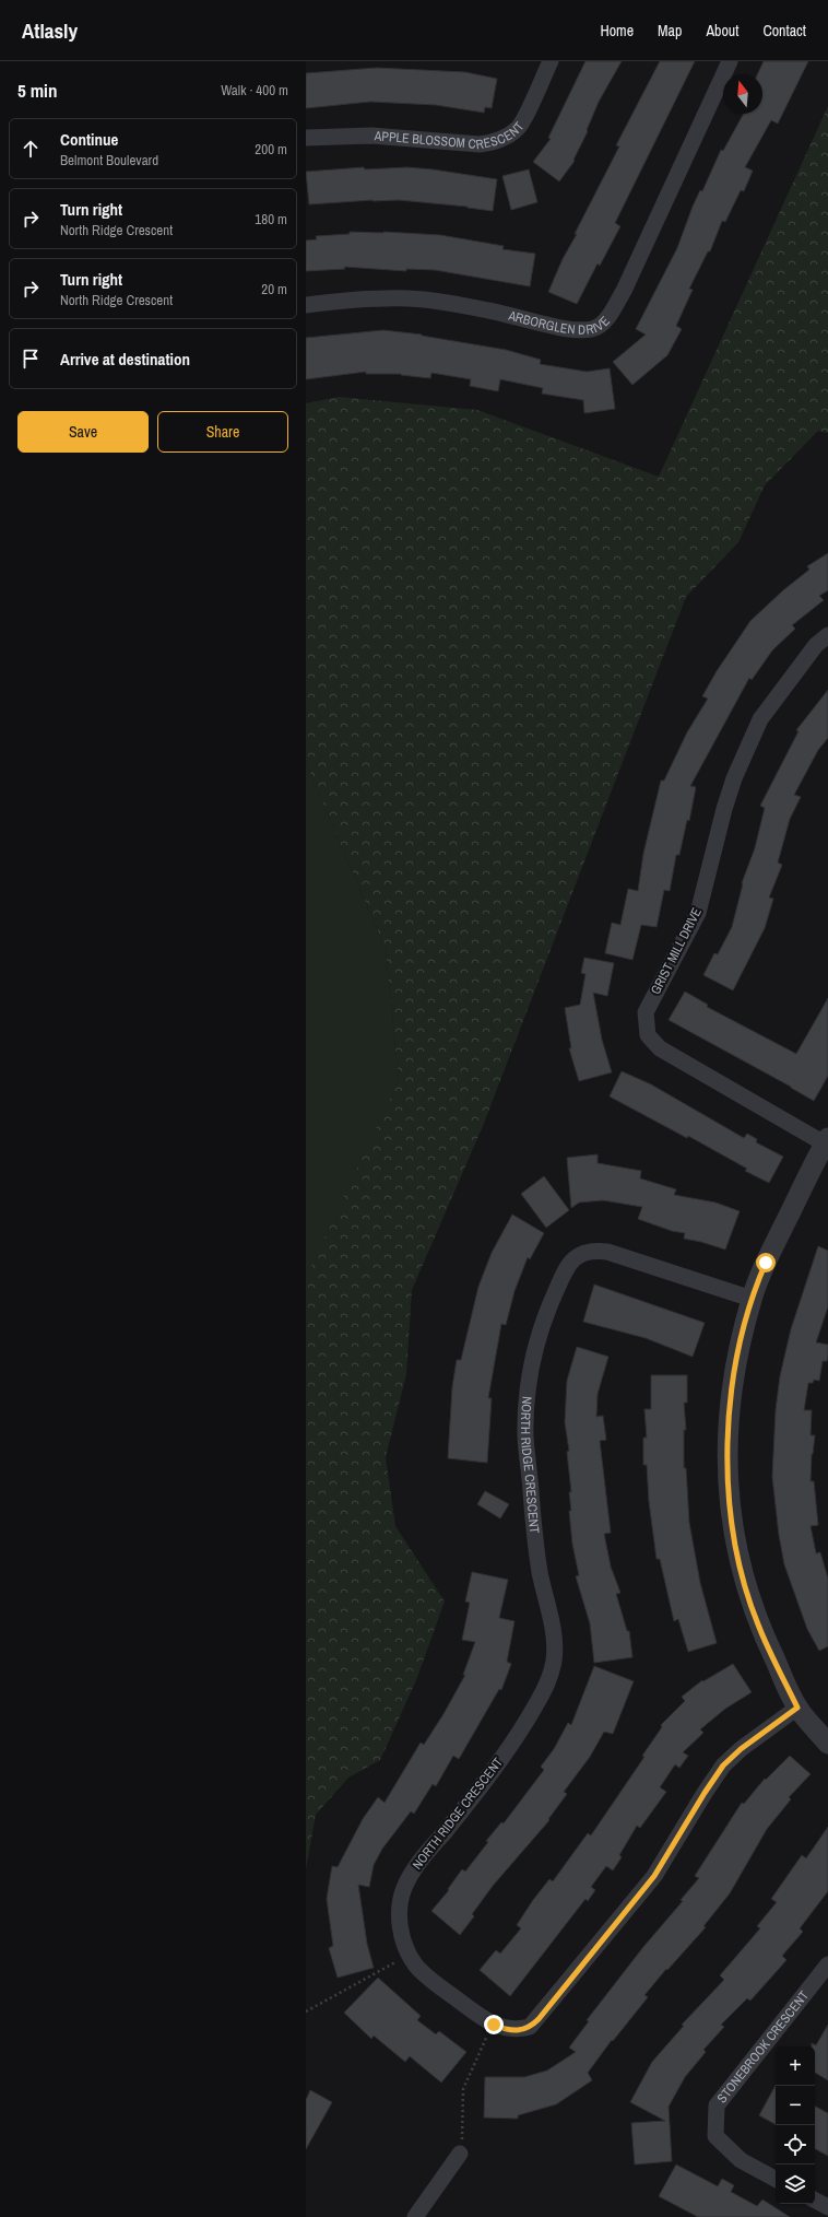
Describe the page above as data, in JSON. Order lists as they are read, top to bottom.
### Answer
{
  "streets": {
    "street": [
      "APPLE BLOSSOM CRESCENT",
      "ARBORGLEN DRIVE",
      "GRIST MILL DRIVE",
      "NORTH RIDGE CRESCENT",
      "STONEBROOK CRESCENT"
    ]
  },
  "north": "top",
  "page": {
    "header": "Atlasly",
    "nav": [
      "Home",
      "Map",
      "About",
      "Contact"
    ],
    "heading": ["5 min", "Walk · 400 m"],
    "list": [
      ["Continue", "Belmont Boulevard", "200 m"],
      ["Turn right", "North Ridge Crescent", "180 m"],
      ["Turn right", "North Ridge Crescent", "20 m"],
      "Arrive at destination"
    ],
    "buttons": ["Save", "Share"],
    "map_buttons": ["+", "−"]
  }
}
